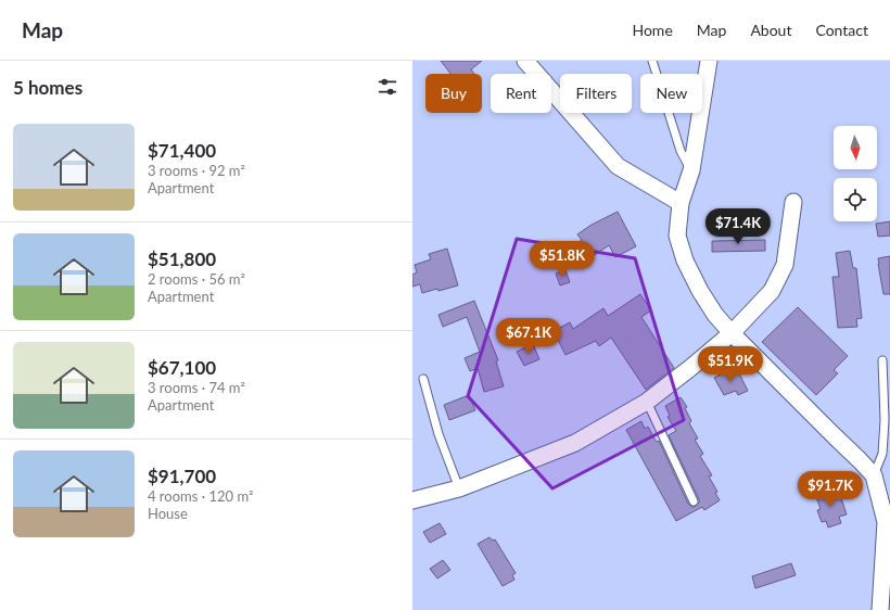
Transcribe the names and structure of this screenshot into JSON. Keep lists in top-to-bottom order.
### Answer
{
  "north": "bottom",
  "page": {
    "header": "Map",
    "nav": [
      "Home",
      "Map",
      "About",
      "Contact"
    ],
    "heading": "5 homes",
    "chip": [
      "Buy",
      "Rent",
      "Filters",
      "New"
    ],
    "list": [
      {
        "name": "$71,400",
        "note": "3 rooms · 92 m² · Apartment"
      },
      {
        "name": "$51,800",
        "note": "2 rooms · 56 m² · Apartment"
      },
      {
        "name": "$67,100",
        "note": "3 rooms · 74 m² · Apartment"
      },
      {
        "name": "$91,700",
        "note": "4 rooms · 120 m² · House"
      }
    ],
    "price": [
      "$71.4K",
      "$51.8K",
      "$67.1K",
      "$51.9K",
      "$91.7K"
    ]
  }
}
